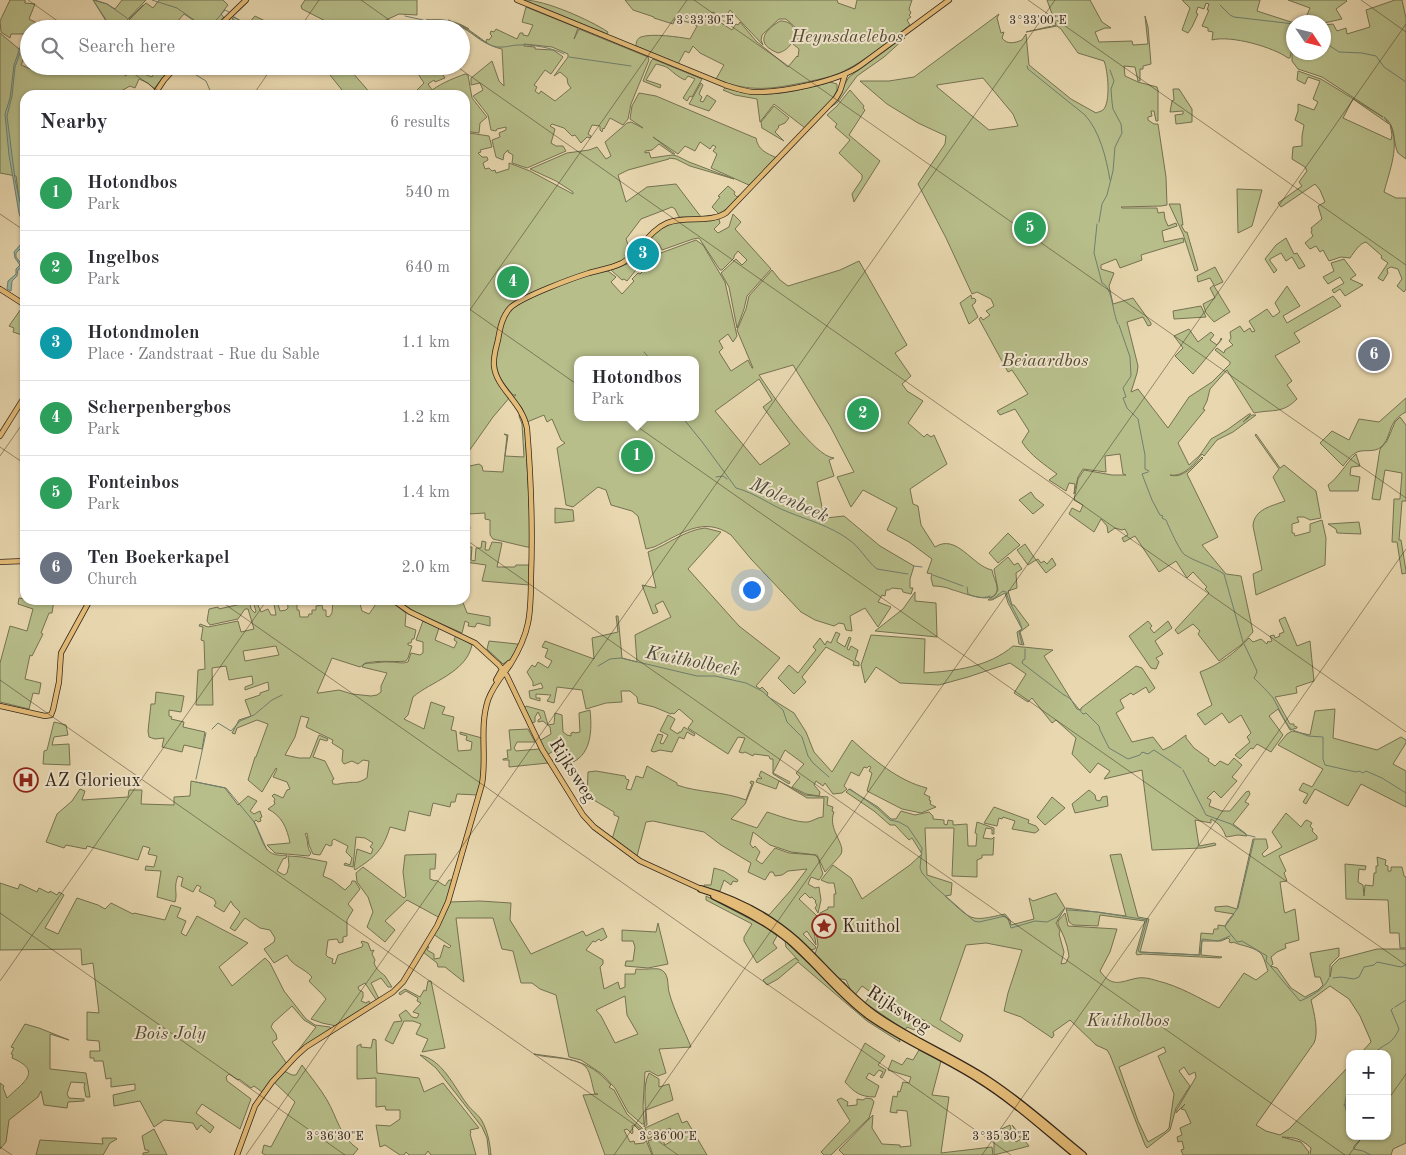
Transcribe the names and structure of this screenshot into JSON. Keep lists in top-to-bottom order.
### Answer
{
  "streets": {
    "highway": ["Rijksweg"]
  },
  "water": ["Molenbeek", "Kuitholbeek"],
  "parks": [
    "Heynsdaelebos",
    "Beiaardbos",
    "Kuitholbos",
    "Bois Joly"
  ],
  "places": {
    "hospital": ["AZ Glorieux"],
    "place": ["Kuithol"]
  },
  "north": "bottom right",
  "page": {
    "search": "Search here",
    "heading": ["Nearby", "6 results"],
    "list": [
      {
        "mark": "1",
        "name": "Hotondbos",
        "note": "Park",
        "value": "540 m"
      },
      {
        "mark": "2",
        "name": "Ingelbos",
        "note": "Park",
        "value": "640 m"
      },
      {
        "mark": "3",
        "name": "Hotondmolen",
        "note": "Place · Zandstraat - Rue du Sable",
        "value": "1.1 km"
      },
      {
        "mark": "4",
        "name": "Scherpenbergbos",
        "note": "Park",
        "value": "1.2 km"
      },
      {
        "mark": "5",
        "name": "Fonteinbos",
        "note": "Park",
        "value": "1.4 km"
      },
      {
        "mark": "6",
        "name": "Ten Boekerkapel",
        "note": "Church",
        "value": "2.0 km"
      }
    ],
    "pins": [
      "5",
      "3",
      "4",
      "6",
      "2",
      "1"
    ],
    "popup": ["Hotondbos", "Park"],
    "map_buttons": ["+", "−"]
  },
  "coordinates": [
    "3°33'00\"E",
    "3°33'30\"E",
    "3°36'30\"E",
    "3°36'00\"E",
    "3°35'30\"E"
  ]
}
